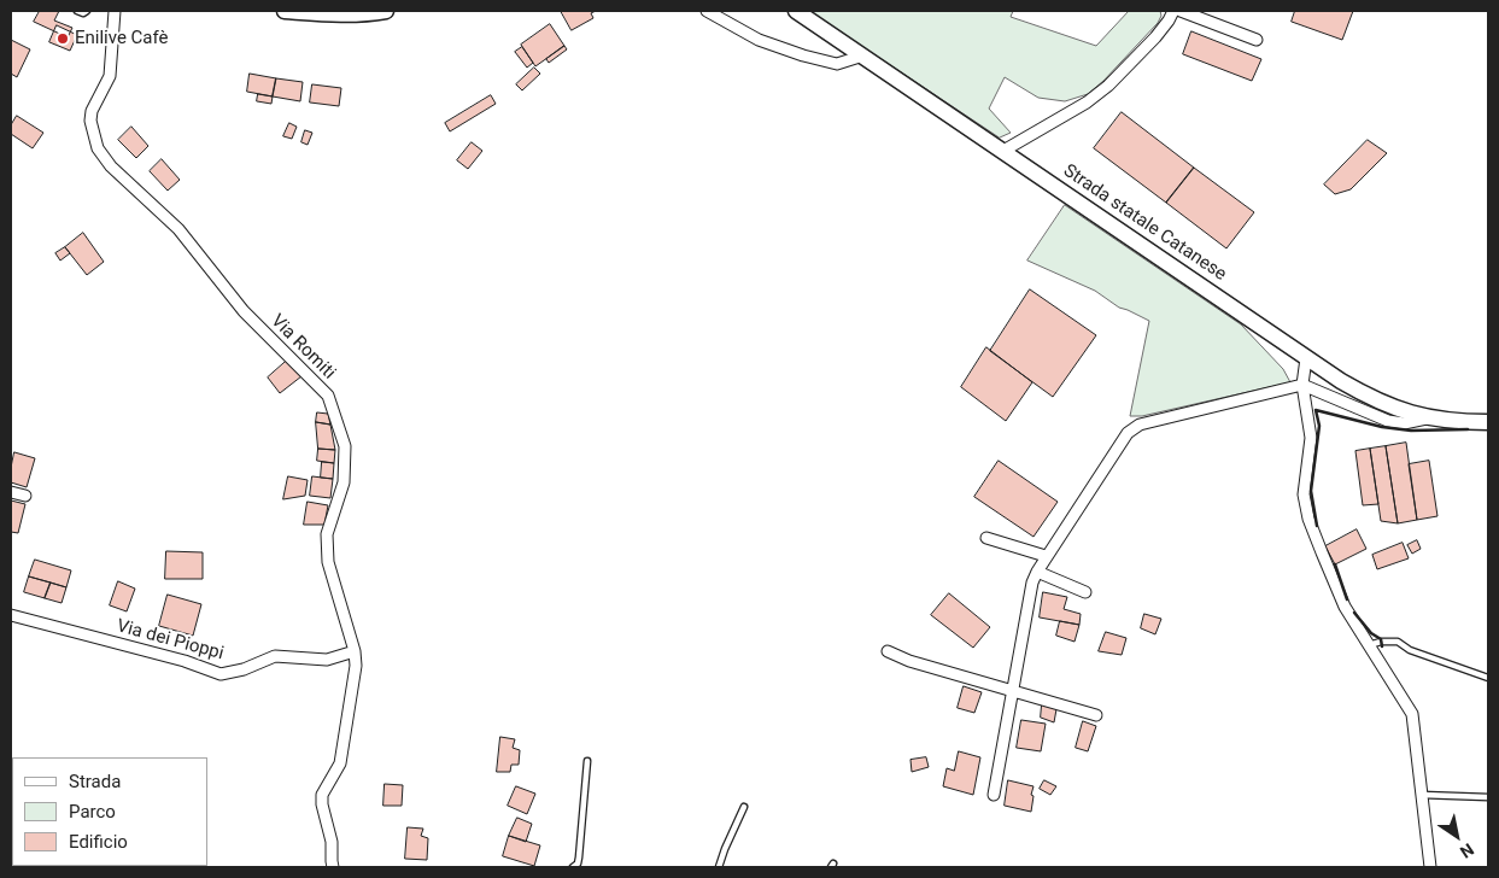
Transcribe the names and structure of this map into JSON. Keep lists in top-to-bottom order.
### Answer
{
  "streets": {
    "main road": ["Strada statale Catanese"],
    "street": ["Via Romiti", "Via dei Pioppi"]
  },
  "crossings": [
    ["Via Romiti", "Via dei Pioppi"]
  ],
  "places": ["Enilive Cafè"],
  "legend": ["Strada", "Parco", "Edificio"],
  "north": "bottom right"
}
